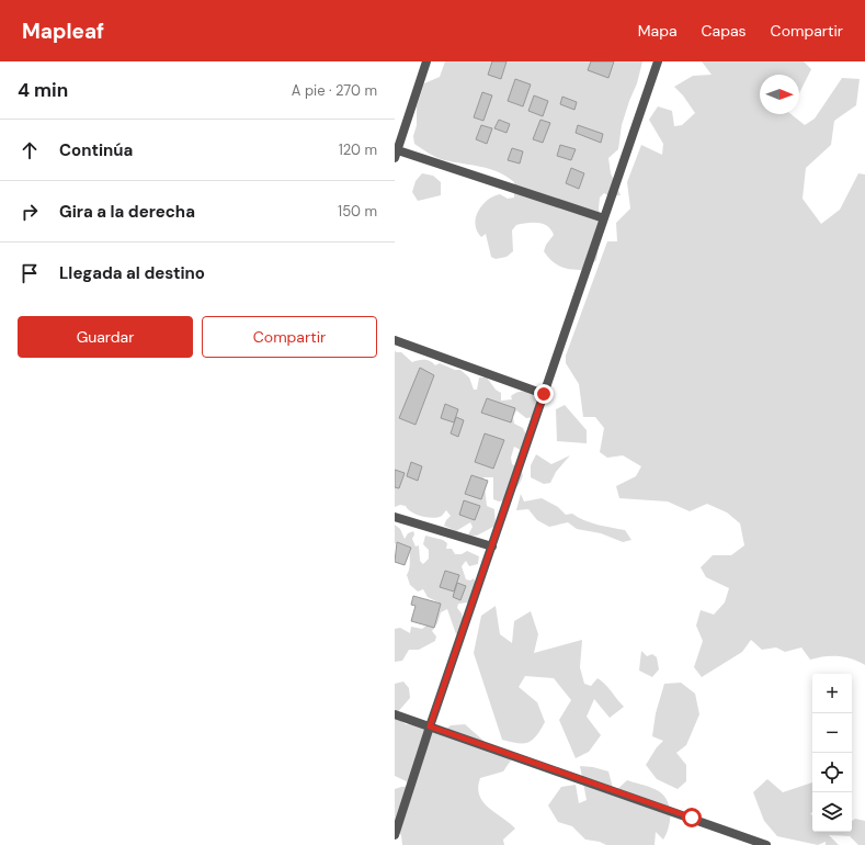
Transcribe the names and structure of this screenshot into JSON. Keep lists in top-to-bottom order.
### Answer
{
  "north": "right",
  "page": {
    "header": "Mapleaf",
    "nav": ["Mapa", "Capas", "Compartir"],
    "heading": ["4 min", "A pie · 270 m"],
    "list": [
      ["Continúa", "120 m"],
      ["Gira a la derecha", "150 m"],
      "Llegada al destino"
    ],
    "buttons": ["Guardar", "Compartir"],
    "map_buttons": ["+", "−"]
  }
}
